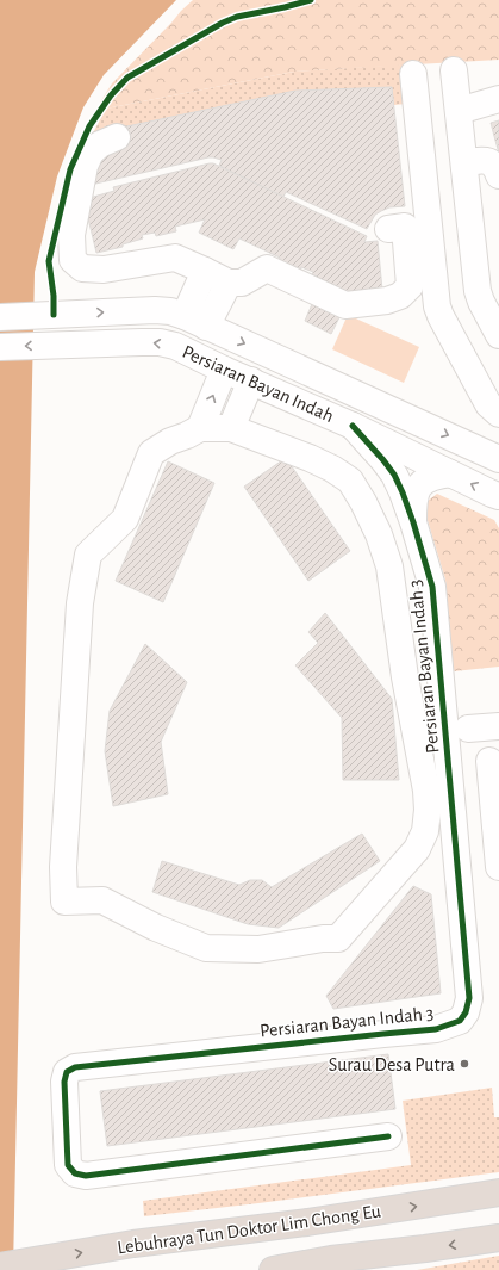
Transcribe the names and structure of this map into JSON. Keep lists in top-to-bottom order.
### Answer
{
  "streets": {
    "highway": ["Lebuhraya Tun Doktor Lim Chong Eu"],
    "street": ["Persiaran Bayan Indah", "Persiaran Bayan Indah 3"]
  },
  "crossings": [
    ["Persiaran Bayan Indah", "Persiaran Bayan Indah 3"]
  ],
  "places": ["Surau Desa Putra"]
}
